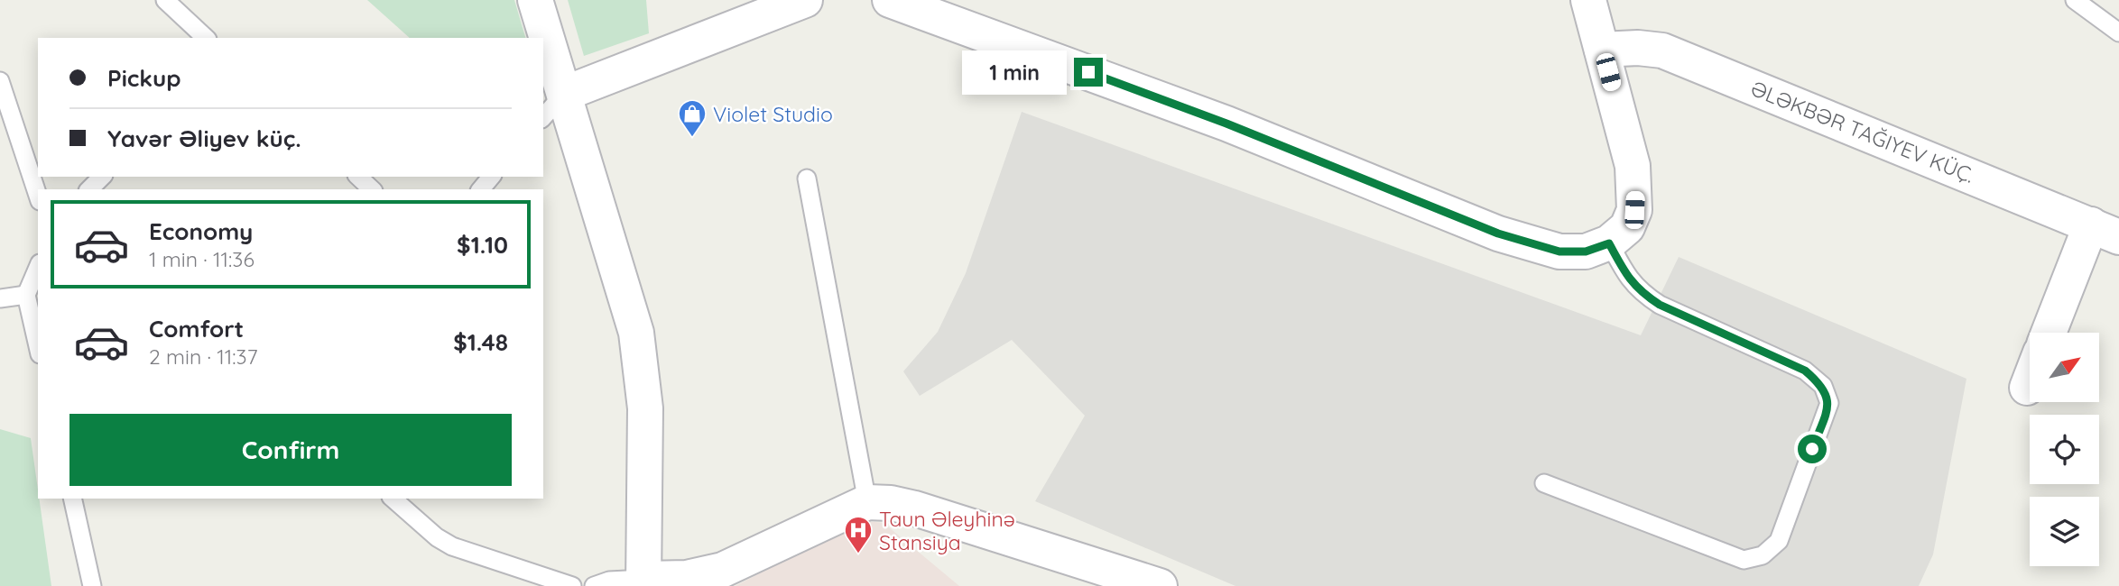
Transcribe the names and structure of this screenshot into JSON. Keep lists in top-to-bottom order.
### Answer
{
  "places": {
    "shop": ["Violet Studio"],
    "hospital": ["Taun Əleyhinə Stansiya"]
  },
  "north": "top right",
  "page": {
    "banner": ["Pickup", "Yavər Əliyev küç."],
    "bubble": "1 min",
    "list": [
      {
        "name": "Economy",
        "note": "1 min · 11:36",
        "value": "$1.10"
      },
      {
        "name": "Comfort",
        "note": "2 min · 11:37",
        "value": "$1.48"
      }
    ],
    "buttons": "Confirm"
  }
}
